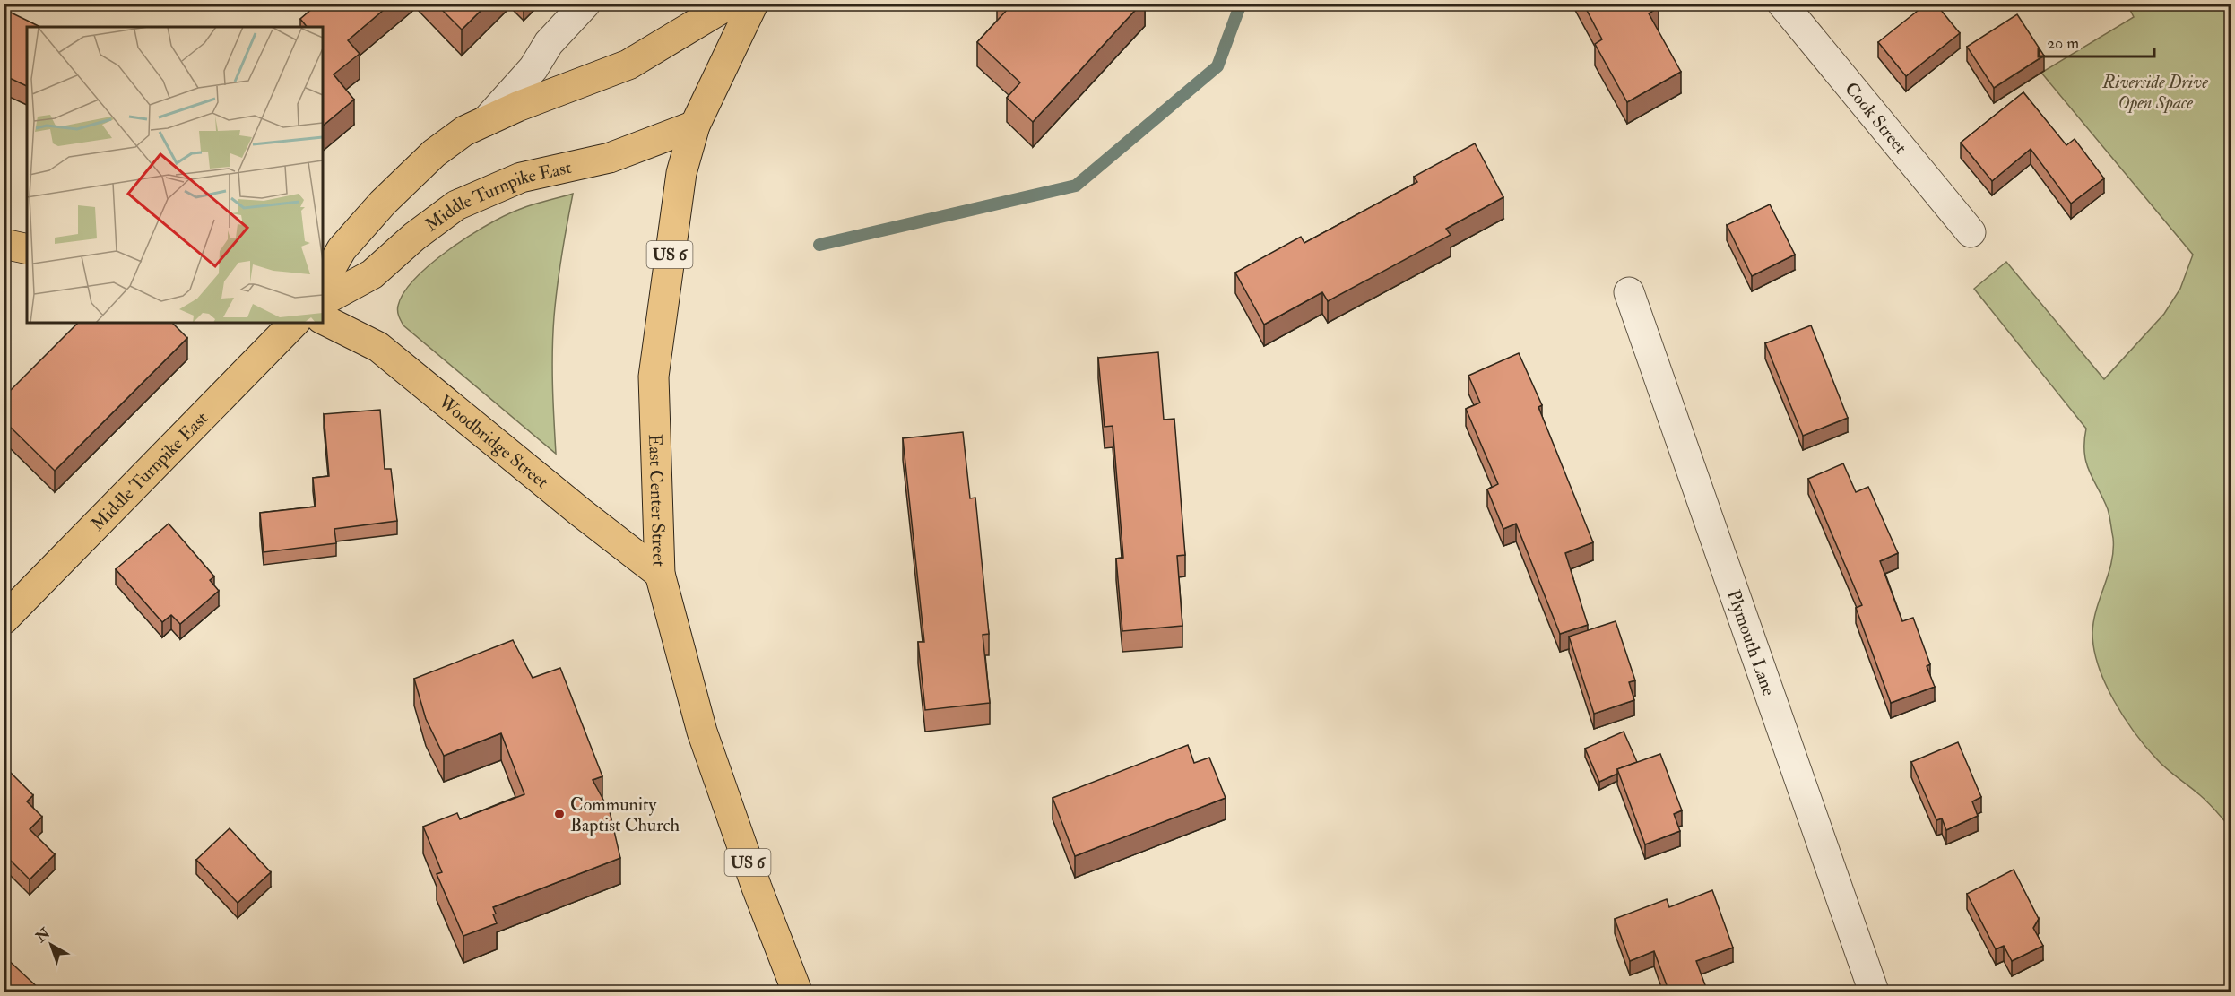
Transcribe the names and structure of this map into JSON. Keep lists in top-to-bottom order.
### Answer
{
  "streets": {
    "main road": [
      "Middle Turnpike East",
      "US 6",
      "Woodbridge Street",
      "East Center Street"
    ],
    "street": ["Cook Street", "Plymouth Lane"]
  },
  "crossings": [
    ["Middle Turnpike East", "East Center Street"],
    ["Woodbridge Street", "East Center Street"]
  ],
  "parks": ["Riverside Drive Open Space"],
  "places": ["Community Baptist Church"],
  "scale_bar": "20 m",
  "north": "top left"
}
